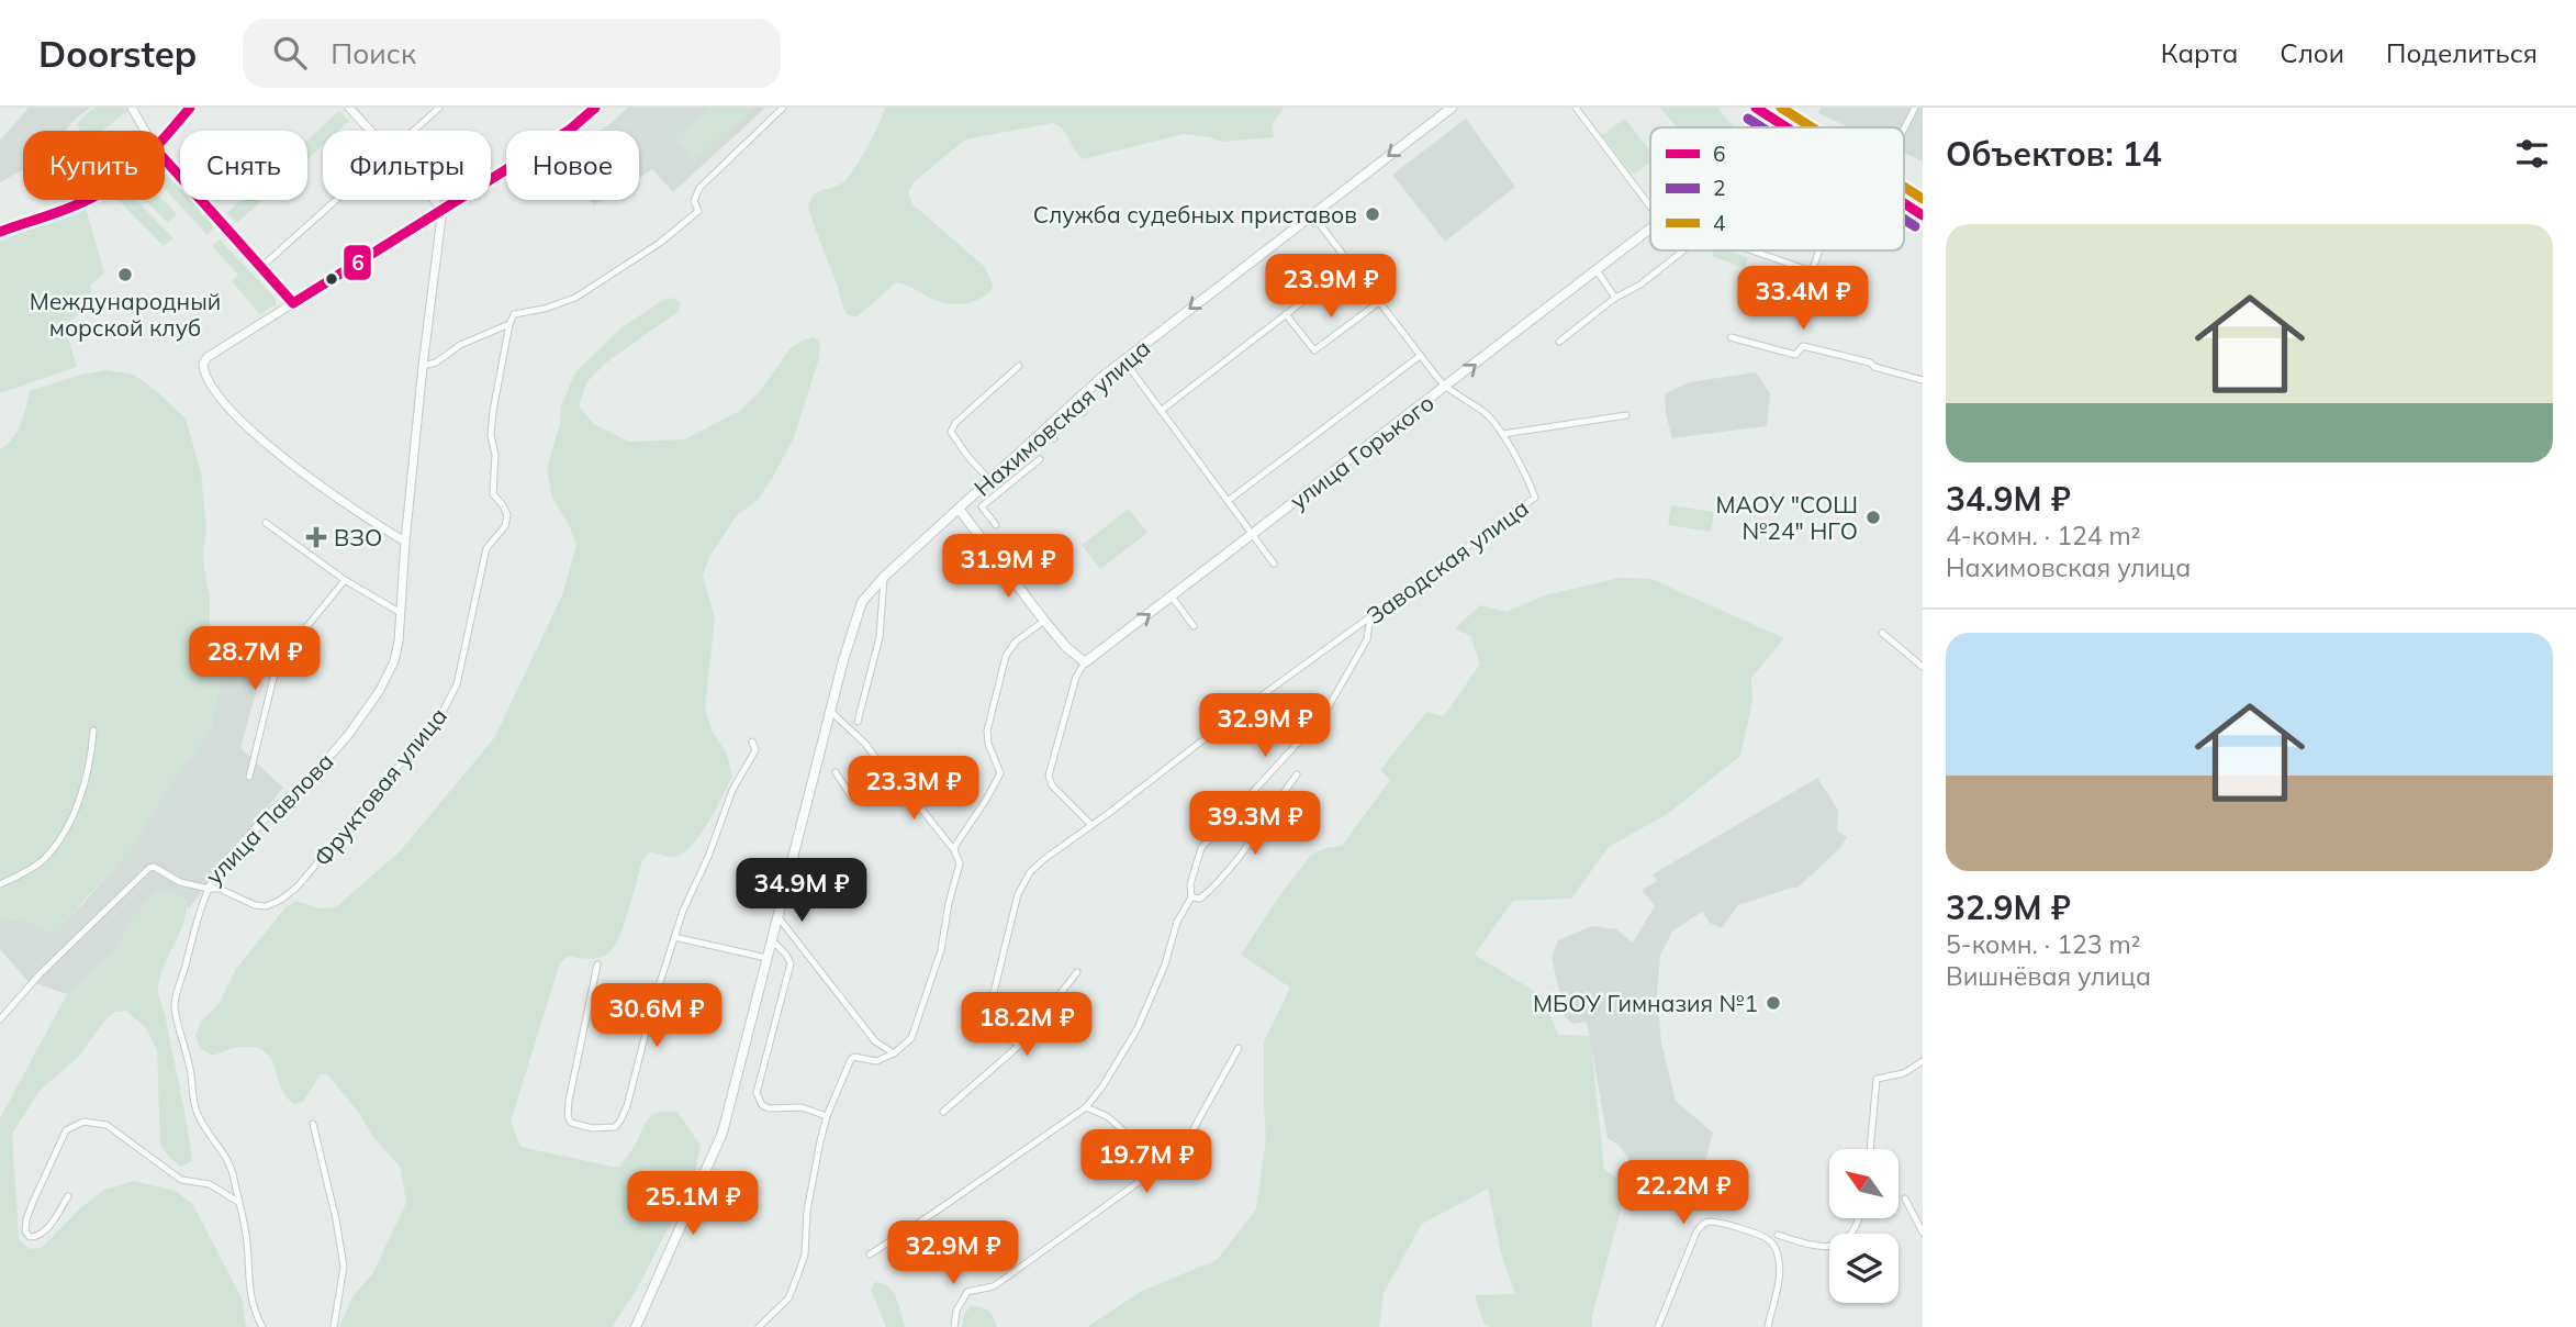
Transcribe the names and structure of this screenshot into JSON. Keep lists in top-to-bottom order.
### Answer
{
  "streets": {
    "main road": ["Нахимовская улица", "улица Горького"],
    "street": ["Заводская улица", "Фруктовая улица", "улица Павлова"]
  },
  "crossings": [
    ["Нахимовская улица", "Заводская улица"],
    ["улица Горького", "Заводская улица"],
    ["Фруктовая улица", "улица Павлова"]
  ],
  "places": {
    "other": [
      "Служба судебных приставов",
      "Международный морской клуб",
      "МАОУ \"СОШ №24\" НГО",
      "МБОУ Гимназия №1"
    ],
    "health": ["ВЗО"]
  },
  "lines": ["transit line 6", "transit line 4", "transit line 2"],
  "legend": ["6", "2", "4"],
  "north": "top left",
  "page": {
    "header": "Doorstep",
    "search": "Поиск",
    "nav": ["Карта", "Слои", "Поделиться"],
    "heading": "Объектов: 14",
    "chip": [
      "Купить",
      "Снять",
      "Фильтры",
      "Новое"
    ],
    "list": [
      {
        "name": "34.9M ₽",
        "note": "4-комн. · 124 m² · Нахимовская улица"
      },
      {
        "name": "32.9M ₽",
        "note": "5-комн. · 123 m² · Вишнёвая улица"
      }
    ],
    "price": [
      "23.9M ₽",
      "33.4M ₽",
      "31.9M ₽",
      "28.7M ₽",
      "32.9M ₽",
      "23.3M ₽",
      "39.3M ₽",
      "34.9M ₽",
      "30.6M ₽",
      "18.2M ₽",
      "19.7M ₽",
      "22.2M ₽",
      "25.1M ₽",
      "32.9M ₽"
    ]
  }
}
